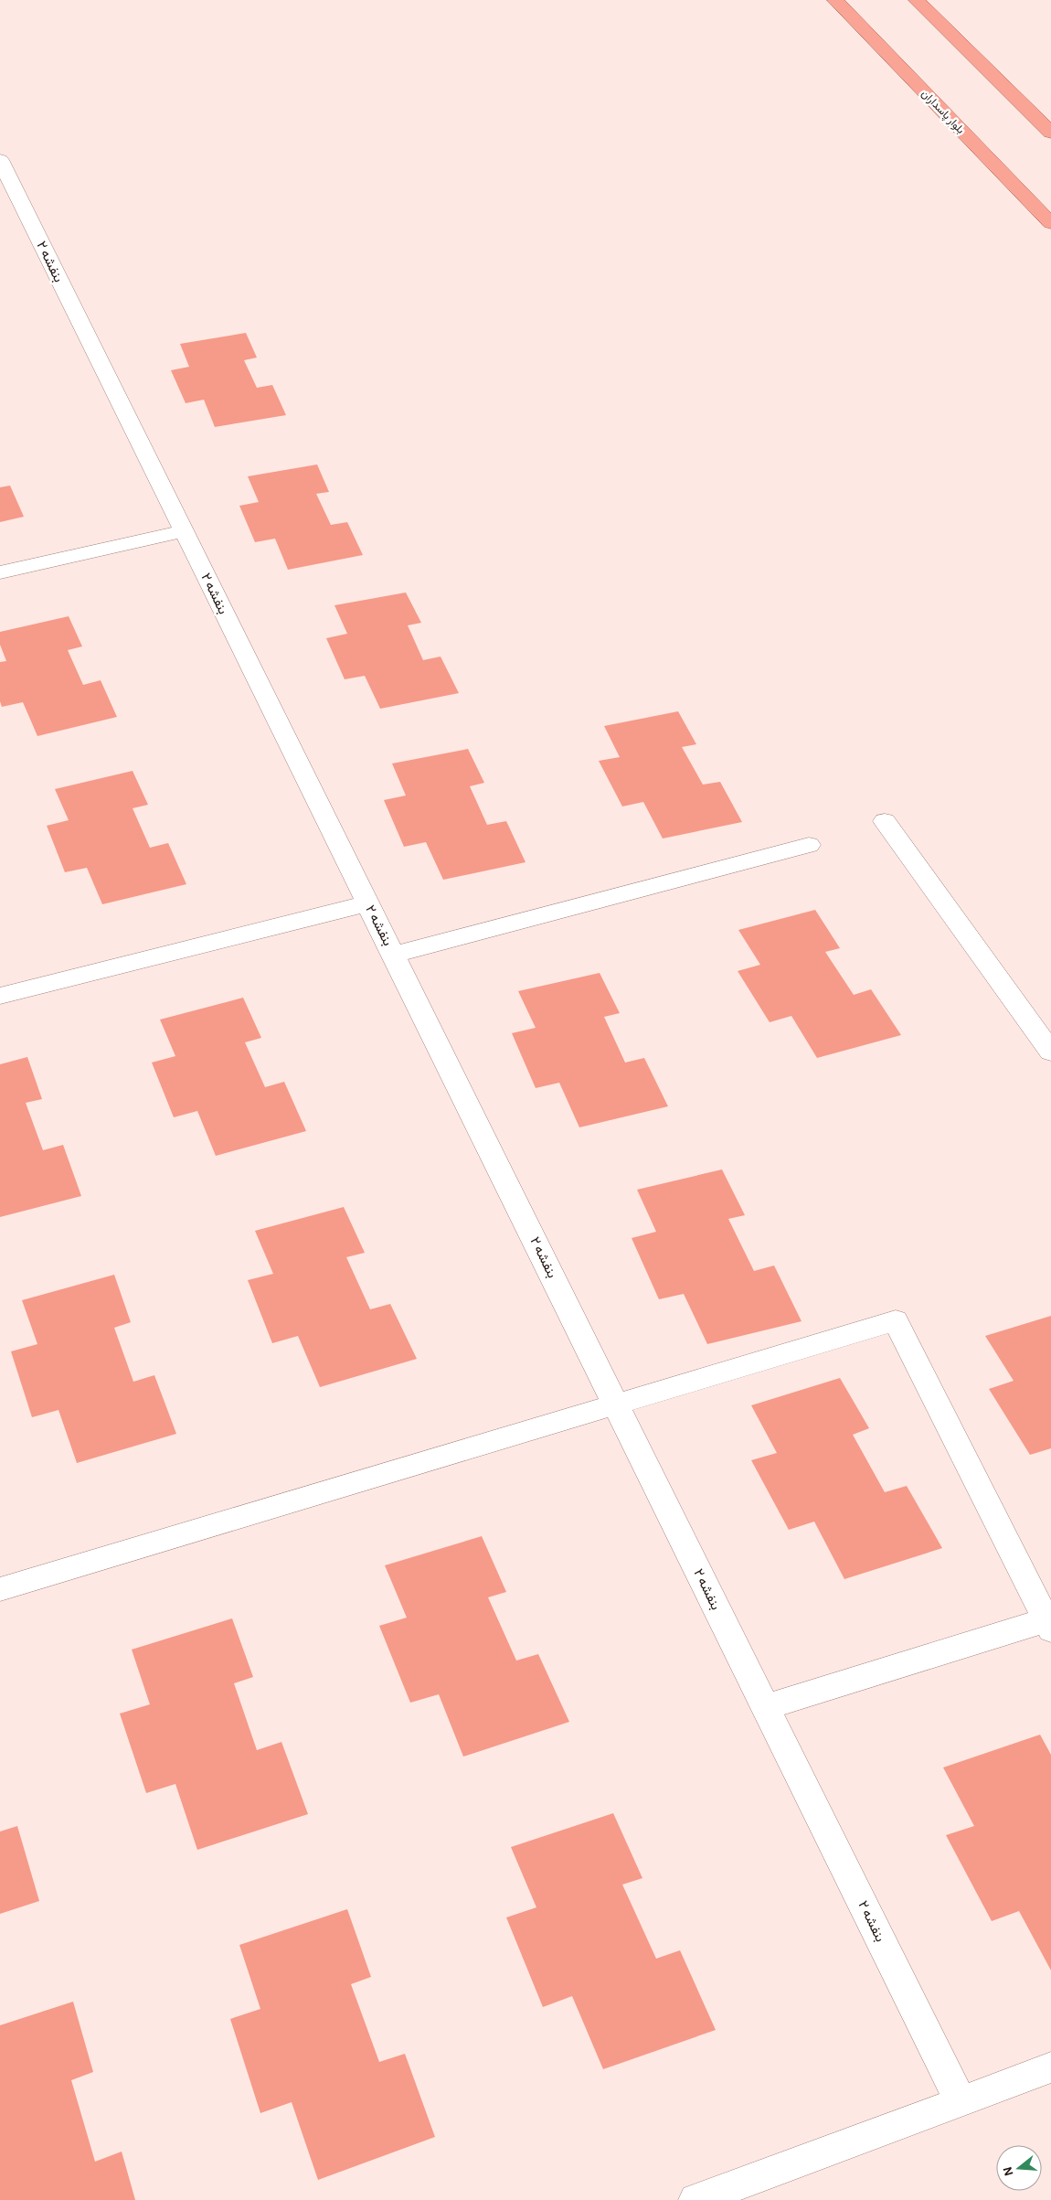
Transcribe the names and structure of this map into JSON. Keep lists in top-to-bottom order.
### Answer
{
  "streets": {
    "highway": ["بلوار پاسداران"],
    "street": ["بنفشه ۲"]
  },
  "north": "left"
}
